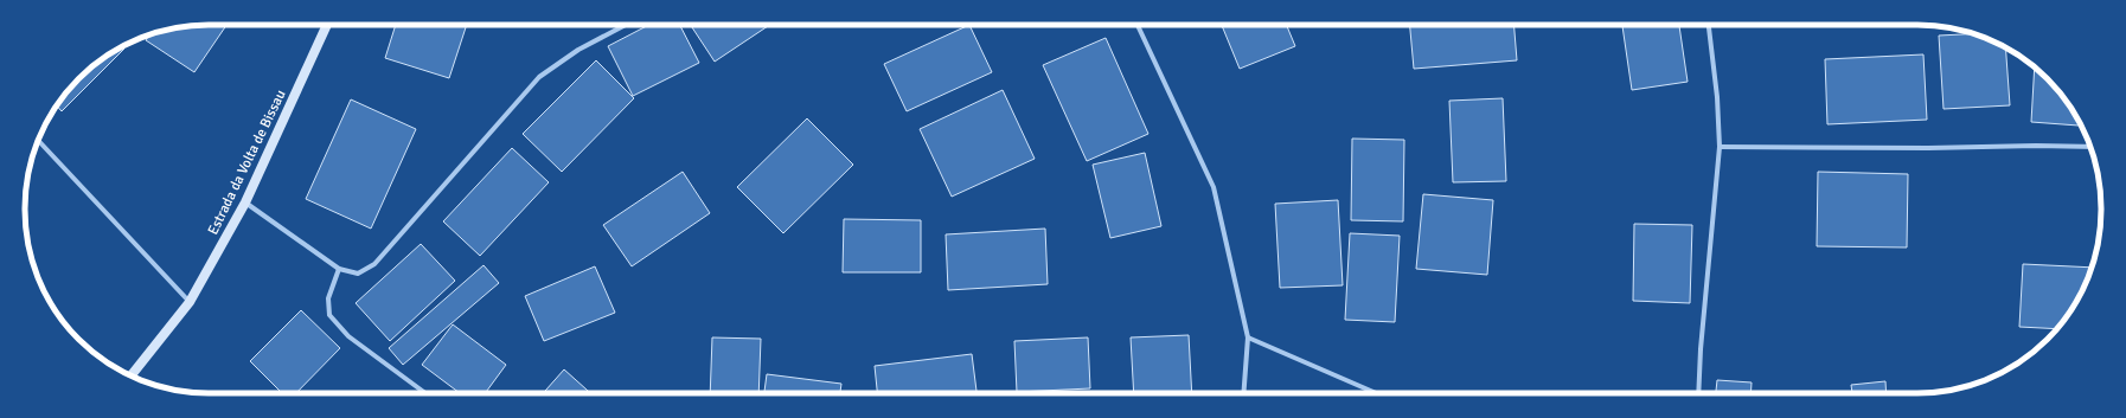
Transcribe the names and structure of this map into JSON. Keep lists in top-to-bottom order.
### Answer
{
  "streets": {
    "main road": ["Estrada da Volta de Bissau"]
  }
}
